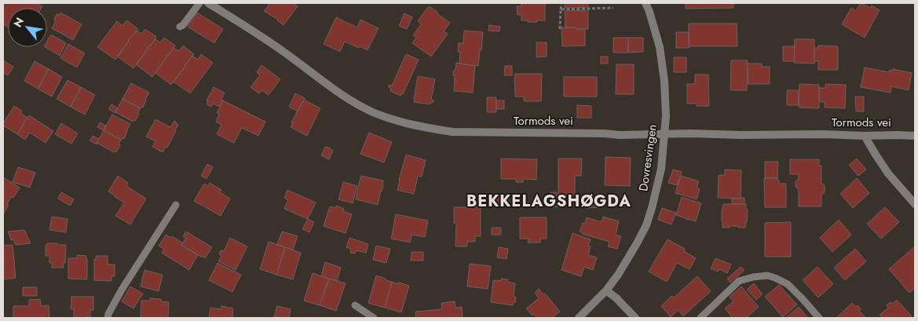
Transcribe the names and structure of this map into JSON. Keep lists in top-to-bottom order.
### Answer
{
  "streets": {
    "street": ["Tormods vei", "Dovresvingen"]
  },
  "crossings": [
    ["Tormods vei", "Dovresvingen"]
  ],
  "districts": ["BEKKELAGSHØGDA"],
  "north": "top left"
}
